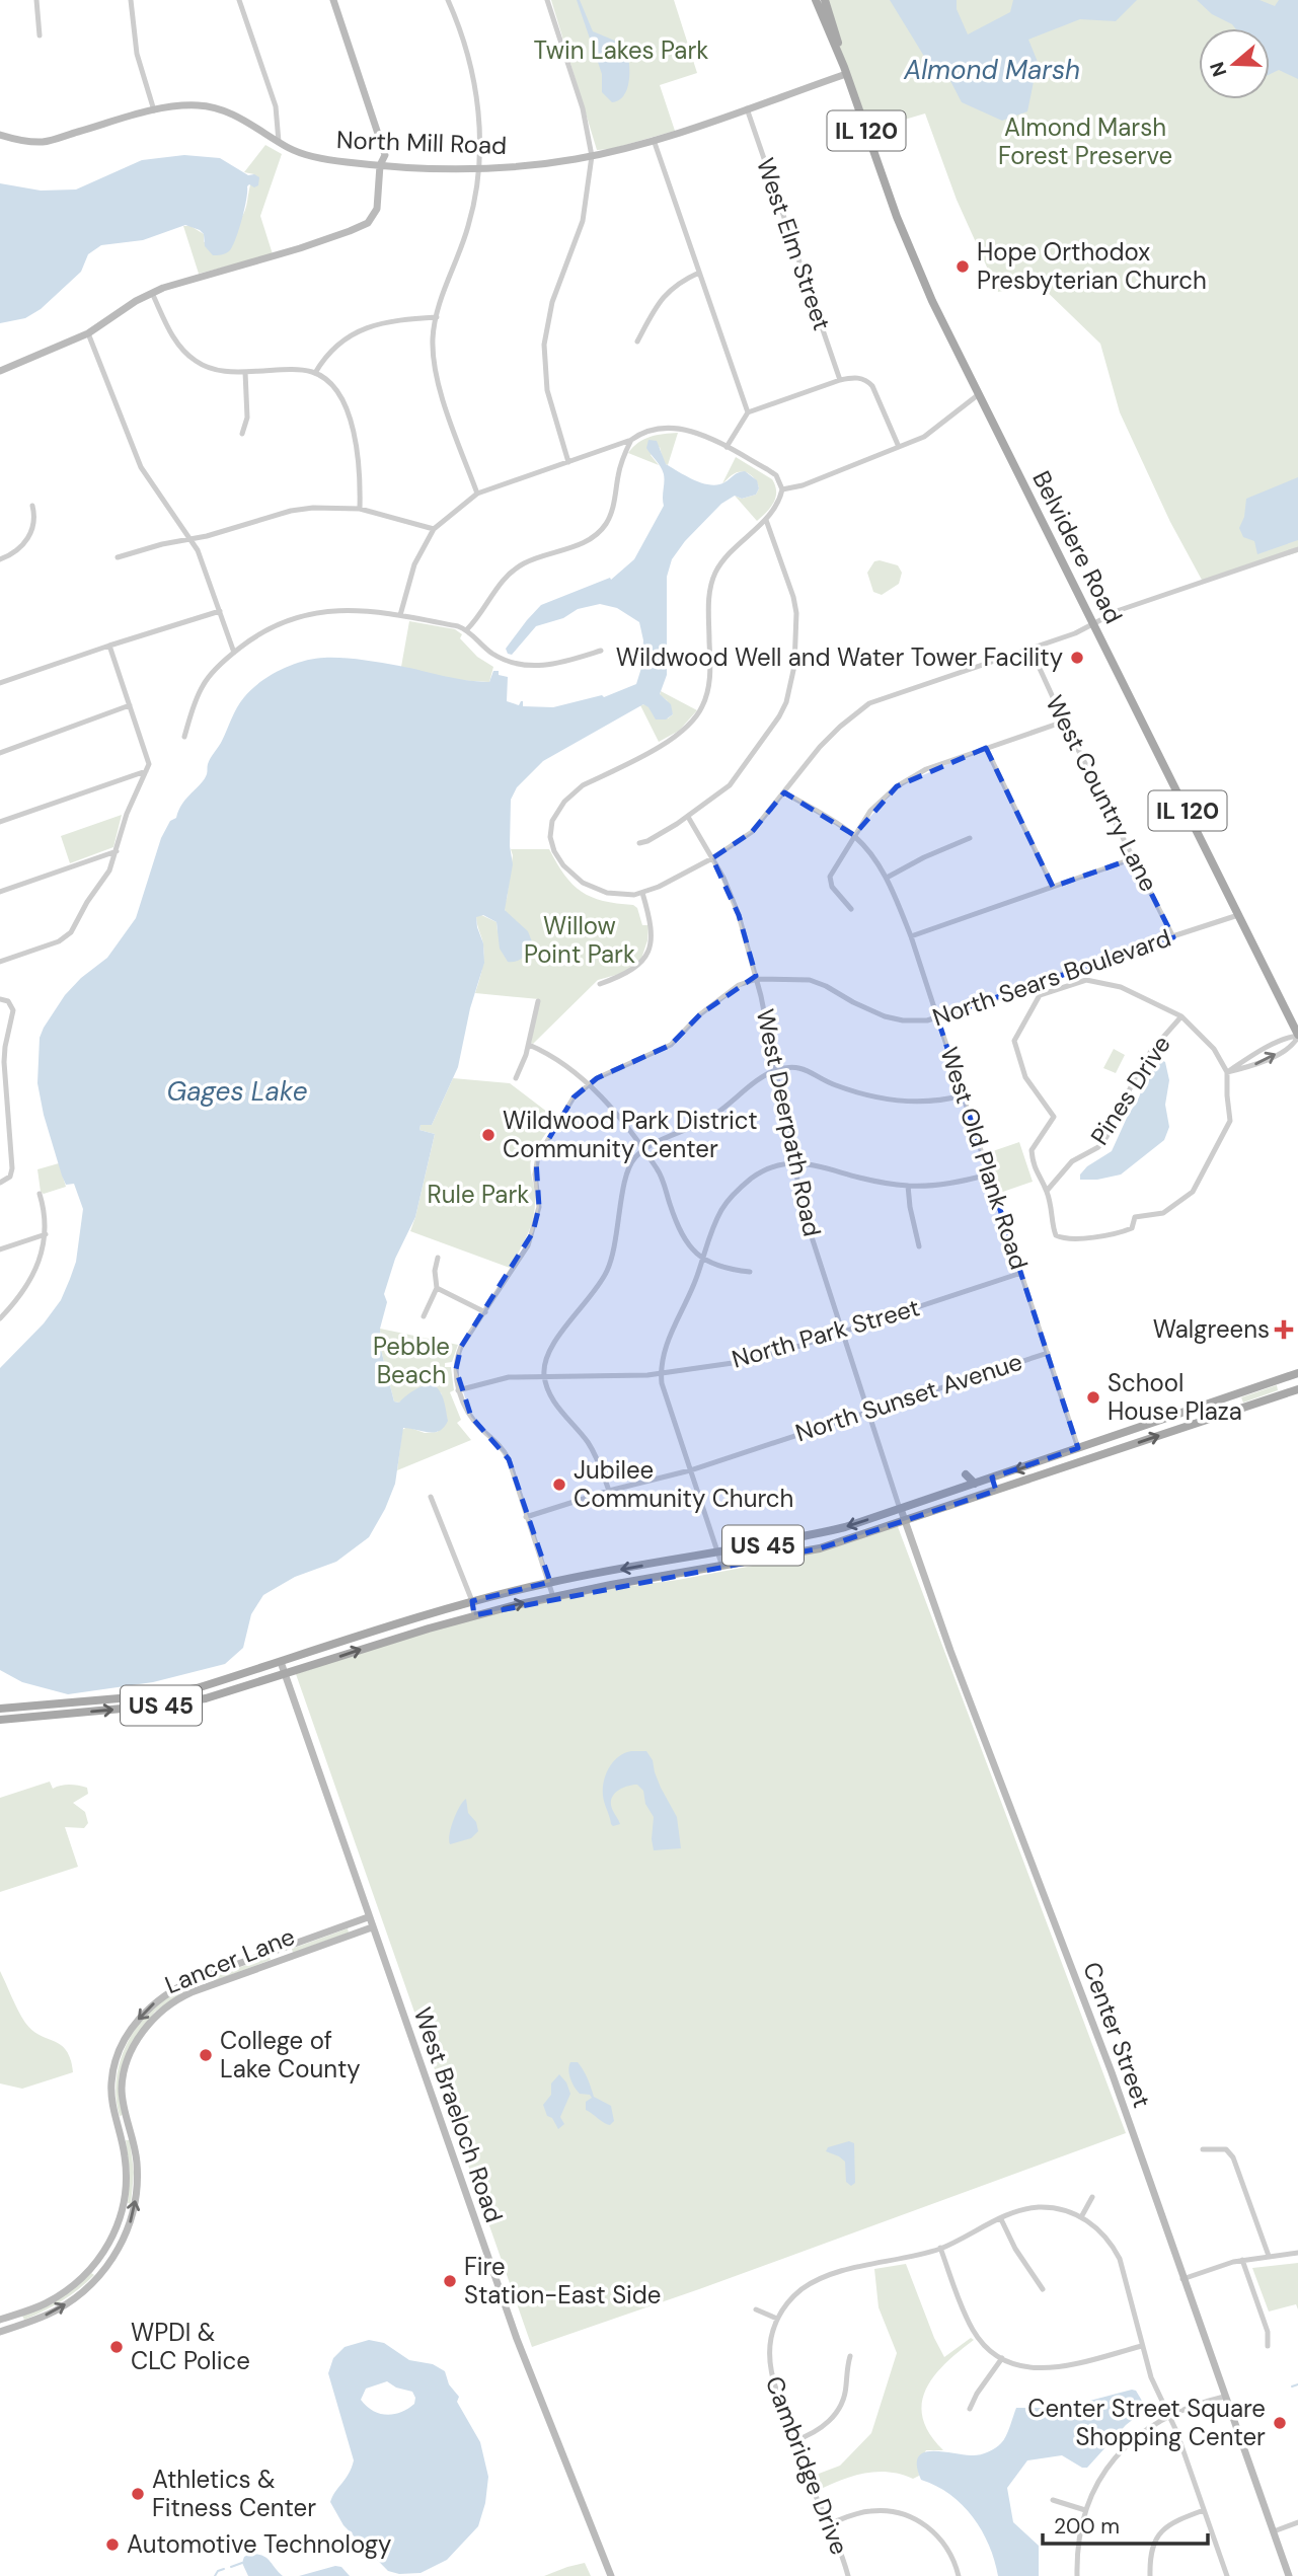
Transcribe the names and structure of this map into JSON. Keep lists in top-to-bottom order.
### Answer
{
  "streets": {
    "main road": ["IL 120", "Belvidere Road", "US 45"],
    "street": [
      "North Mill Road",
      "West Elm Street",
      "West Country Lane",
      "North Sears Boulevard",
      "Pines Drive",
      "West Deerpath Road",
      "West Old Plank Road",
      "North Park Street",
      "North Sunset Avenue",
      "Lancer Lane",
      "Center Street",
      "West Braeloch Road",
      "Cambridge Drive"
    ]
  },
  "crossings": [
    ["North Mill Road", "West Elm Street"],
    ["North Mill Road", "Belvidere Road"],
    ["Belvidere Road", "North Sears Boulevard"],
    ["West Country Lane", "North Sears Boulevard"],
    ["North Sears Boulevard", "West Deerpath Road"],
    ["North Sears Boulevard", "West Old Plank Road"],
    ["North Sears Boulevard", "North Park Street"],
    ["North Sears Boulevard", "North Sunset Avenue"],
    ["North Sears Boulevard", "US 45"],
    ["West Deerpath Road", "North Park Street"],
    ["West Deerpath Road", "North Sunset Avenue"],
    ["West Deerpath Road", "US 45"],
    ["West Deerpath Road", "Center Street"],
    ["West Old Plank Road", "North Park Street"],
    ["West Old Plank Road", "North Sunset Avenue"],
    ["West Old Plank Road", "US 45"],
    ["US 45", "Center Street"],
    ["US 45", "West Braeloch Road"],
    ["Lancer Lane", "West Braeloch Road"]
  ],
  "water": ["Almond Marsh", "Gages Lake"],
  "parks": [
    "Twin Lakes Park",
    "Almond Marsh Forest Preserve",
    "Willow Point Park",
    "Rule Park",
    "Pebble Beach"
  ],
  "places": {
    "other": [
      "Hope Orthodox Presbyterian Church",
      "Wildwood Well and Water Tower Facility",
      "Wildwood Park District Community Center",
      "School House Plaza",
      "Jubilee Community Church",
      "College of Lake County",
      "Fire Station-East Side",
      "WPDI & CLC Police",
      "Center Street Square Shopping Center",
      "Athletics & Fitness Center",
      "Automotive Technology"
    ],
    "health": ["Walgreens"]
  },
  "scale_bar": "200 m",
  "north": "left"
}
